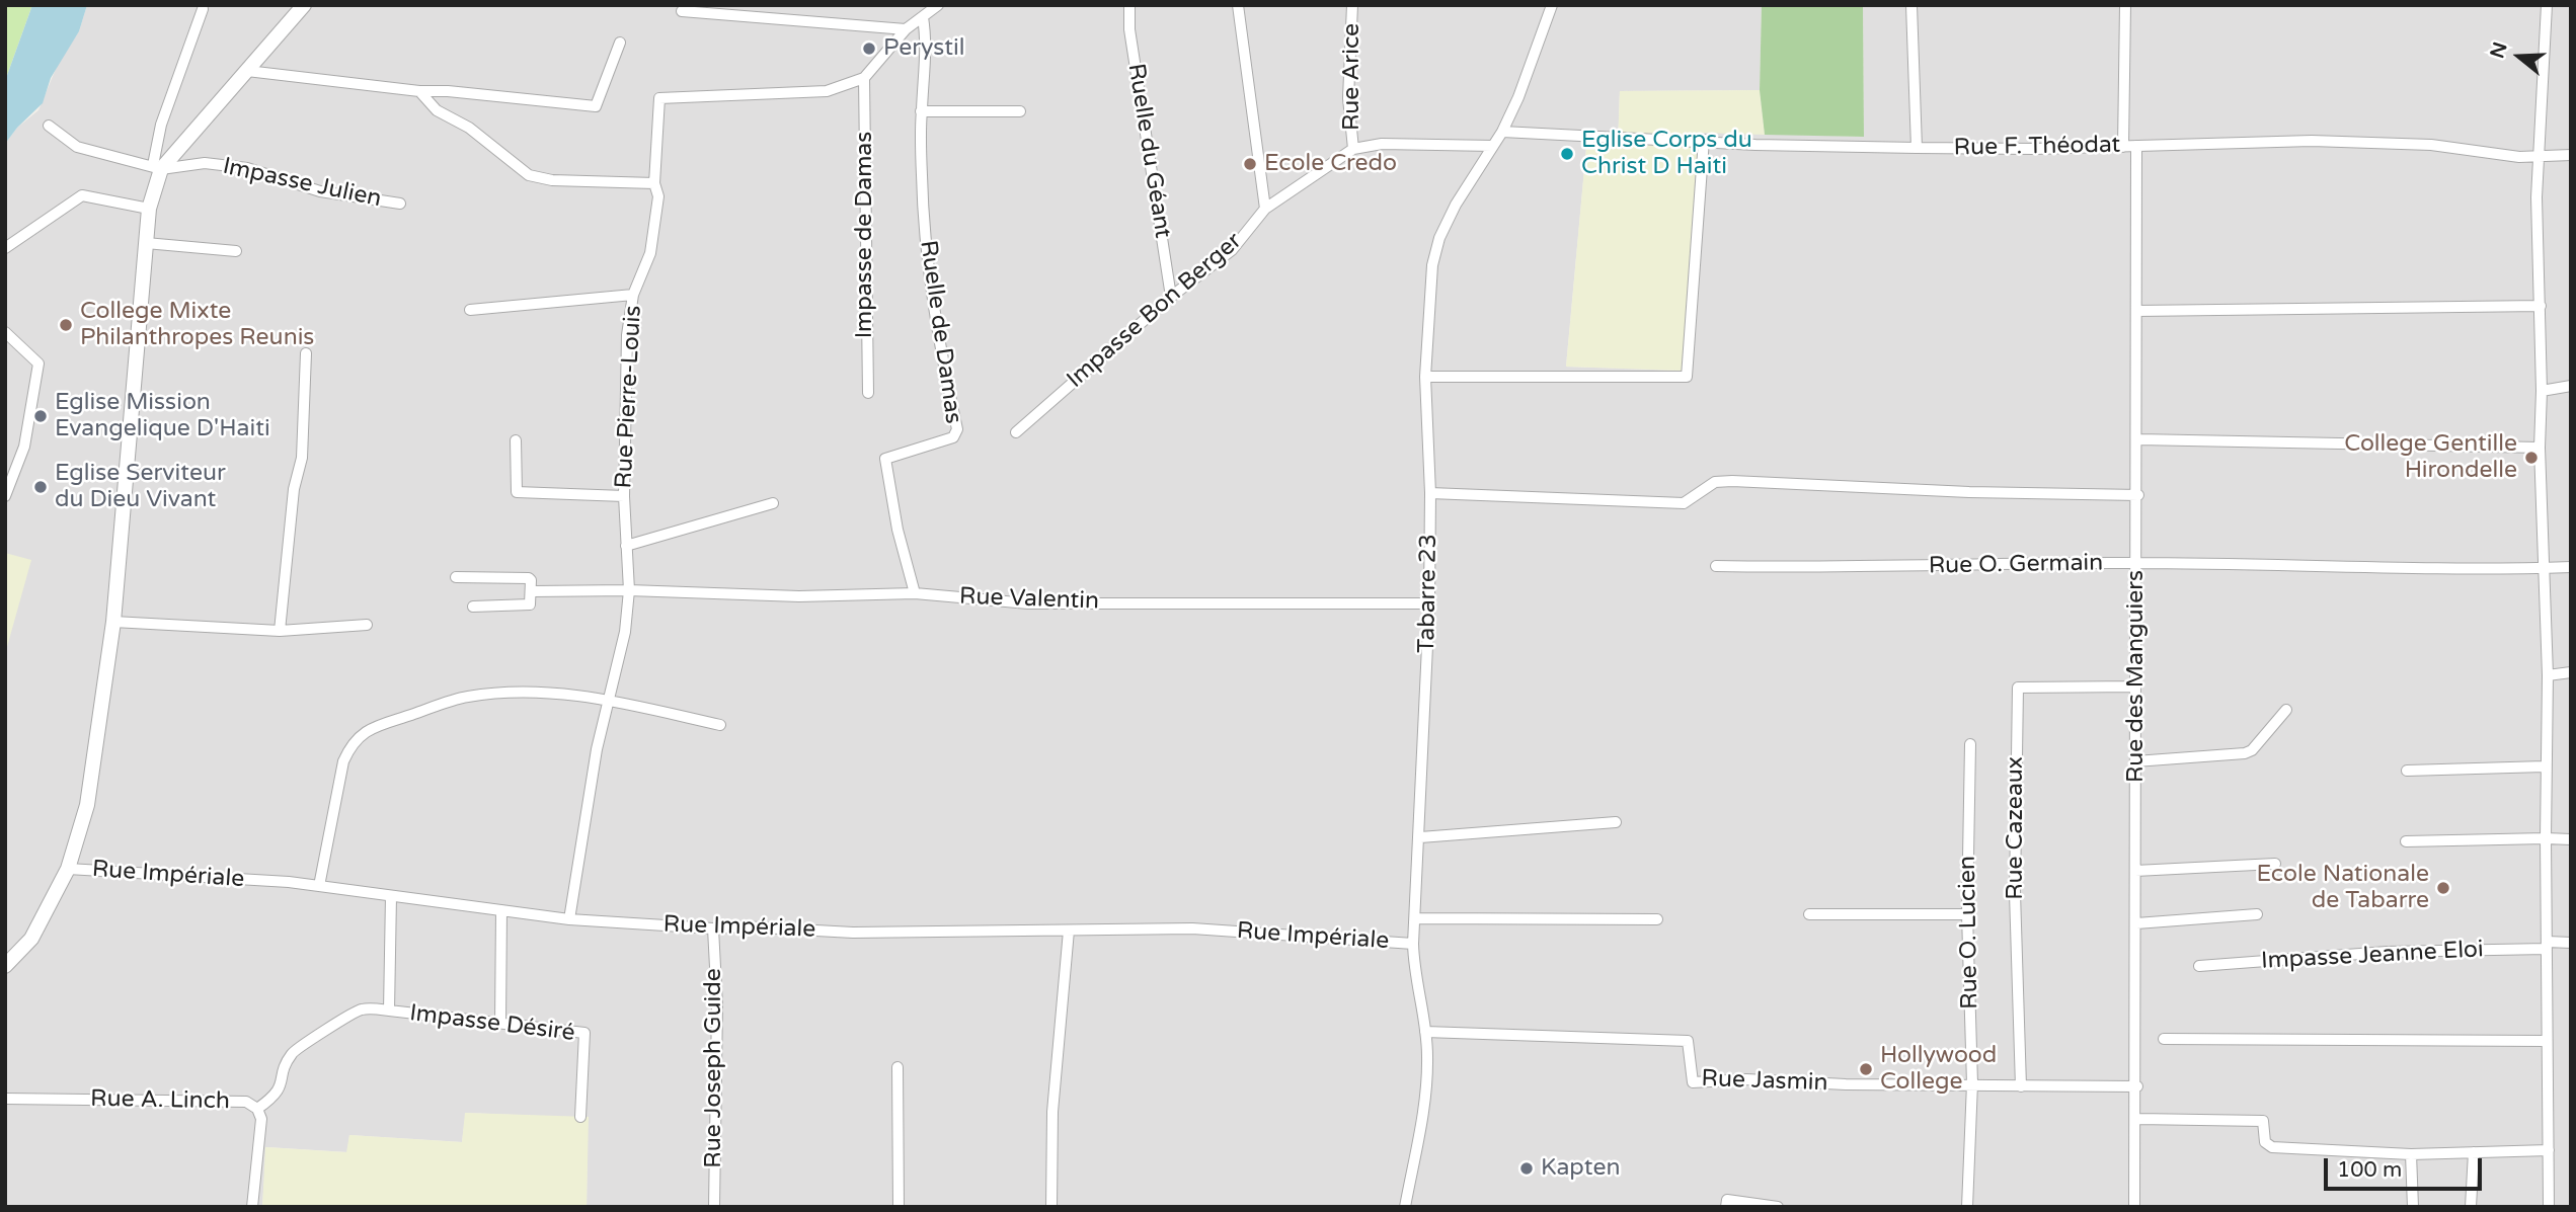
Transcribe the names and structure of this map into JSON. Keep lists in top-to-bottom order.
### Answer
{
  "streets": {
    "street": [
      "Rue Arice",
      "Rue F. Théodat",
      "Ruelle du Géant",
      "Impasse Julien",
      "Impasse de Damas",
      "Impasse Bon Berger",
      "Ruelle de Damas",
      "Rue Pierre-Louis",
      "Rue O. Germain",
      "Tabarre 23",
      "Rue Valentin",
      "Rue des Manguiers",
      "Rue Cazeaux",
      "Rue Impériale",
      "Rue O. Lucien",
      "Impasse Jeanne Eloi",
      "Impasse Désiré",
      "Rue Joseph Guide",
      "Rue Jasmin",
      "Rue A. Linch"
    ]
  },
  "crossings": [
    ["Rue Arice", "Impasse Bon Berger"],
    ["Rue F. Théodat", "Tabarre 23"],
    ["Rue F. Théodat", "Rue des Manguiers"],
    ["Ruelle du Géant", "Impasse Bon Berger"],
    ["Impasse de Damas", "Rue Pierre-Louis"],
    ["Impasse Bon Berger", "Tabarre 23"],
    ["Ruelle de Damas", "Rue Valentin"],
    ["Rue Pierre-Louis", "Rue Valentin"],
    ["Rue Pierre-Louis", "Rue Impériale"],
    ["Rue O. Germain", "Rue des Manguiers"],
    ["Tabarre 23", "Rue Valentin"],
    ["Tabarre 23", "Rue Impériale"],
    ["Tabarre 23", "Rue Jasmin"],
    ["Rue des Manguiers", "Rue Cazeaux"],
    ["Rue des Manguiers", "Rue Jasmin"],
    ["Rue Cazeaux", "Rue Jasmin"],
    ["Rue Impériale", "Impasse Désiré"],
    ["Rue Impériale", "Rue Joseph Guide"],
    ["Rue O. Lucien", "Rue Jasmin"]
  ],
  "places": [
    "Perystil",
    "Eglise Corps du Christ D Haiti",
    "Ecole Credo",
    "College Mixte Philanthropes Reunis",
    "Eglise Mission Evangelique D'Haiti",
    "College Gentille Hirondelle",
    "Eglise Serviteur du Dieu Vivant",
    "Ecole Nationale de Tabarre",
    "Hollywood College",
    "Kapten"
  ],
  "scale_bar": "100 m",
  "north": "left"
}
